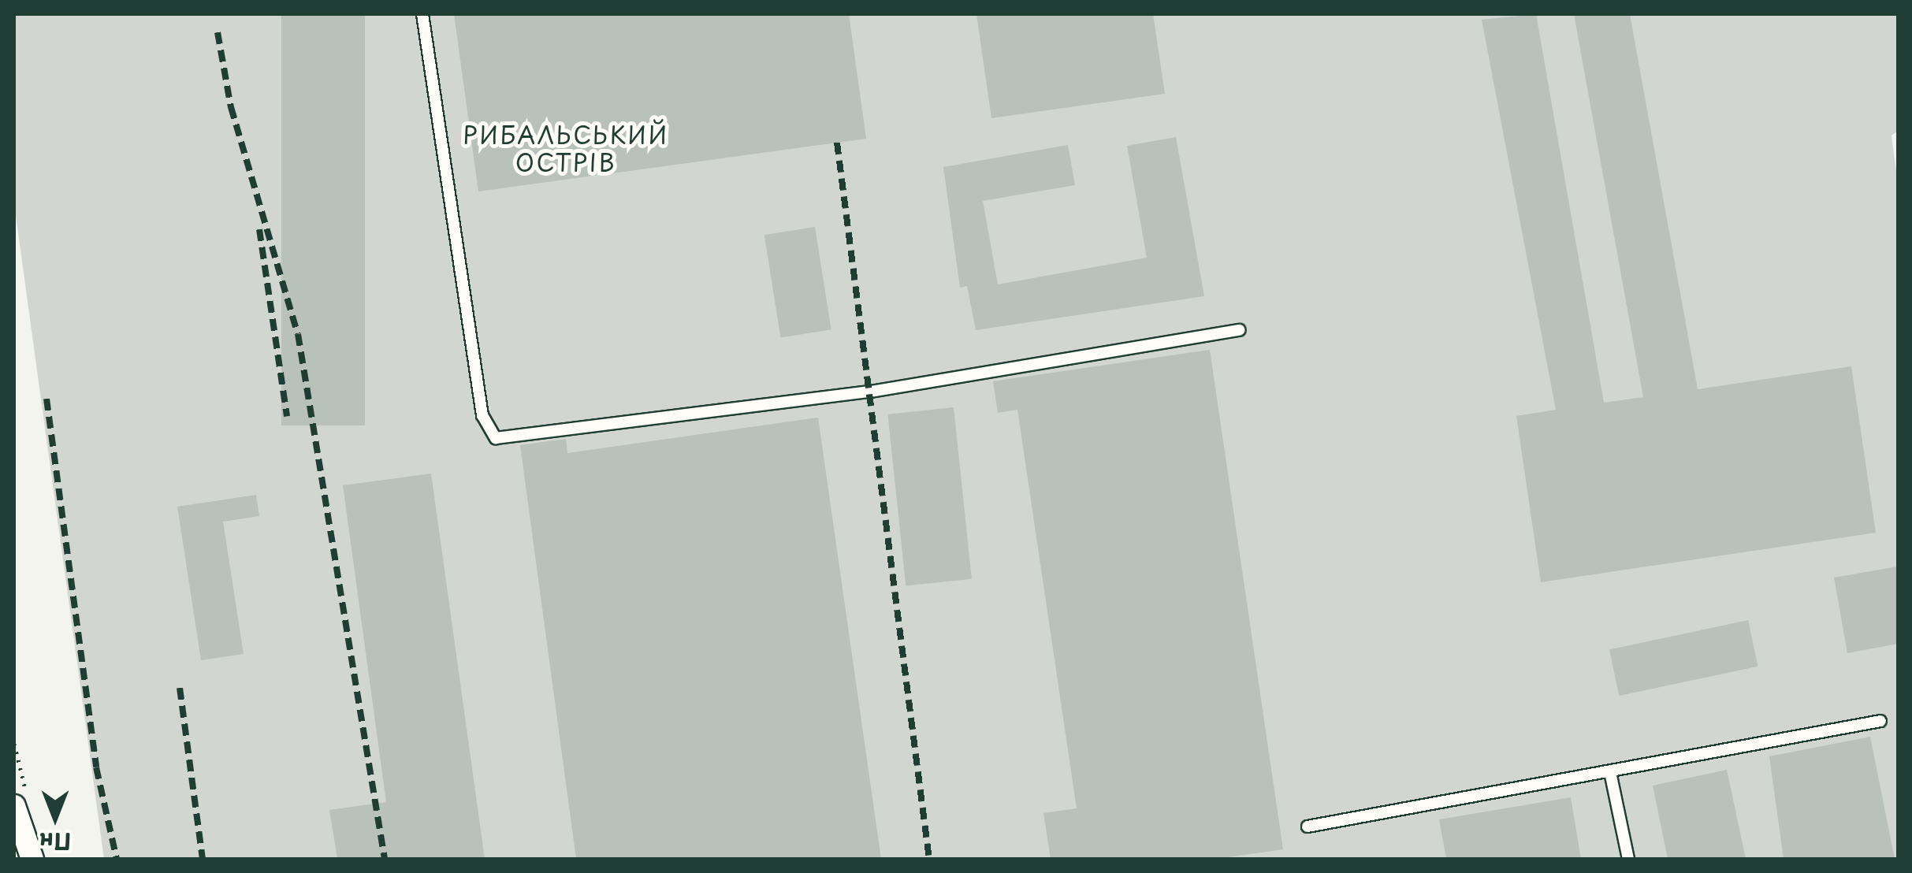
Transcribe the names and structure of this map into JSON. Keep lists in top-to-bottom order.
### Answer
{
  "districts": ["РИБАЛЬСЬКИЙ ОСТРІВ"],
  "north": "bottom"
}
